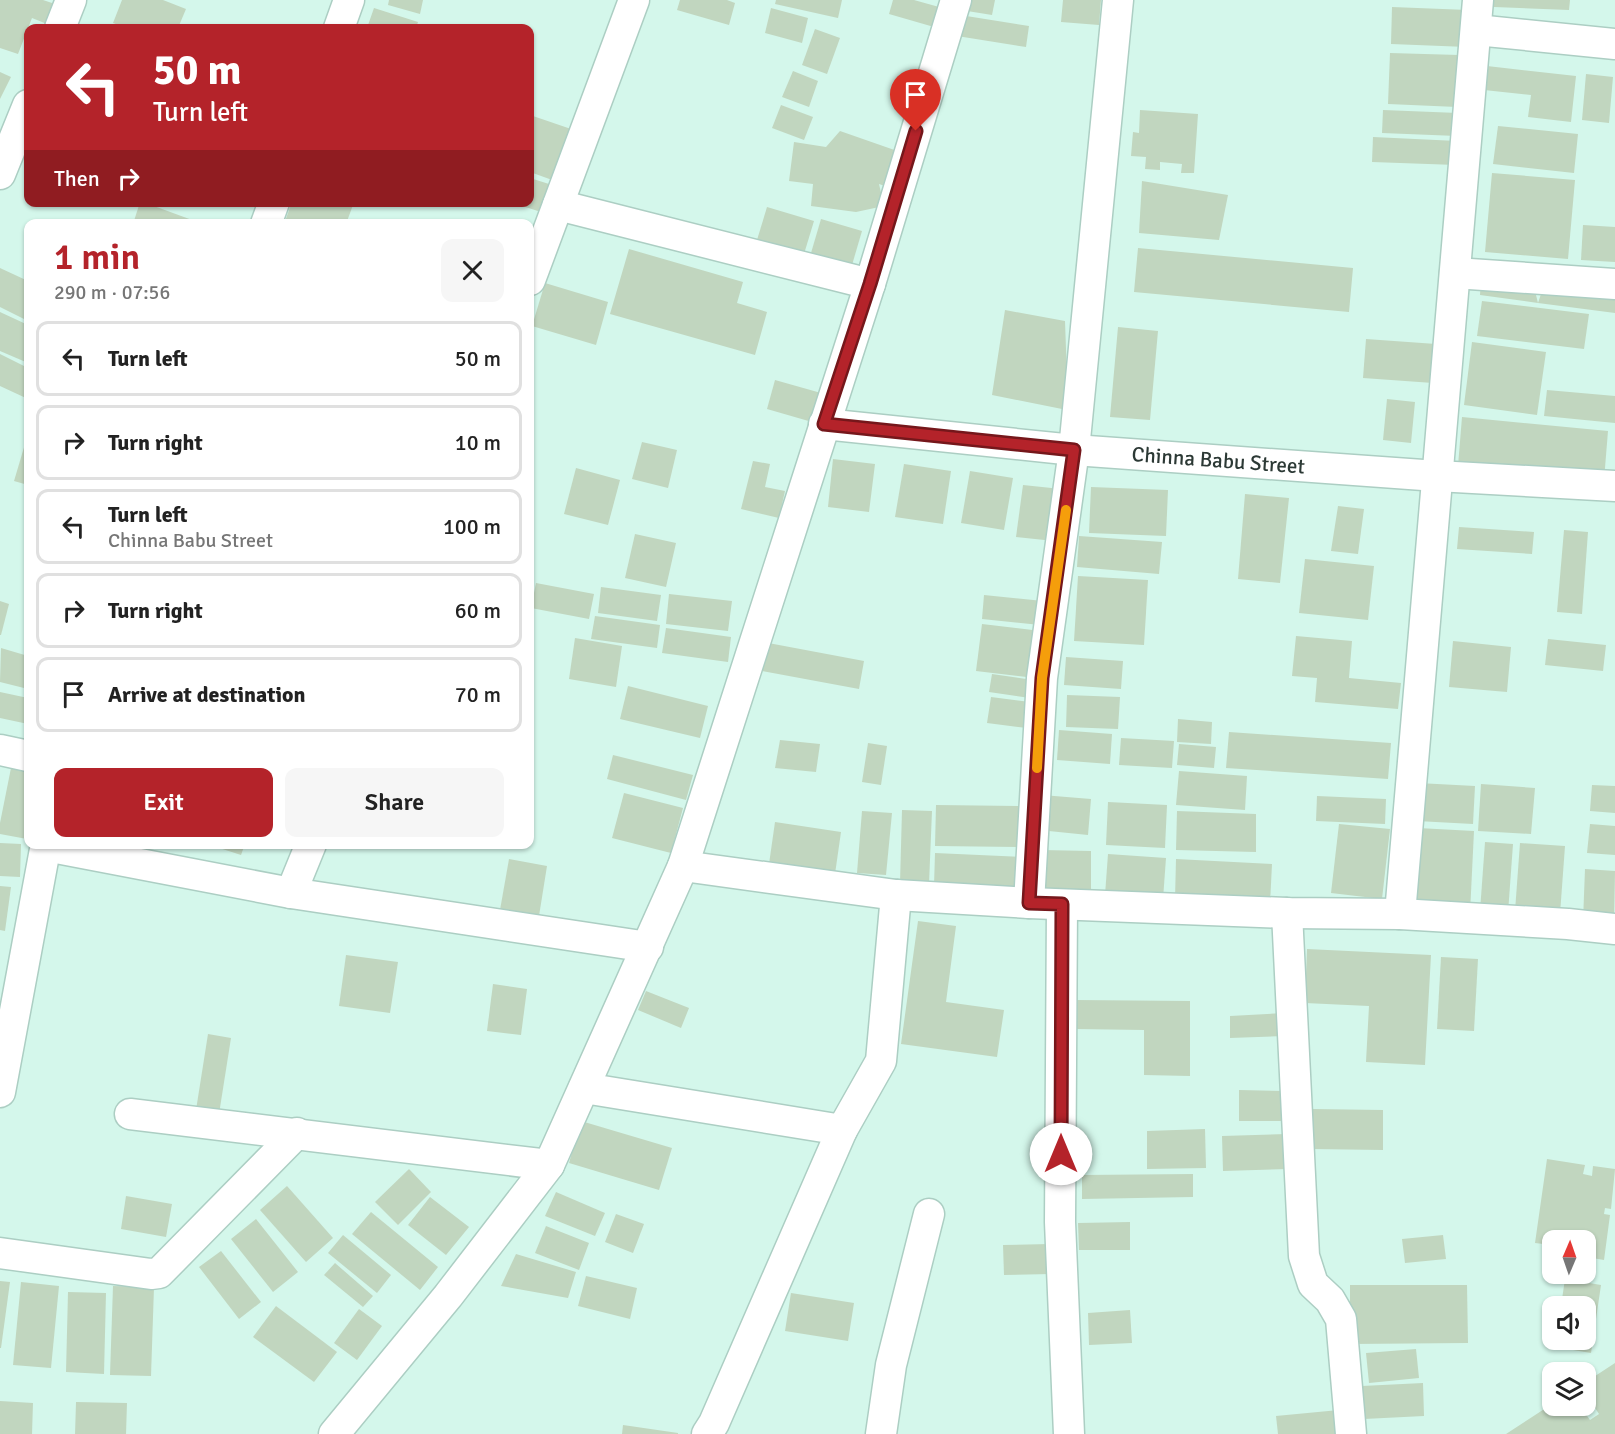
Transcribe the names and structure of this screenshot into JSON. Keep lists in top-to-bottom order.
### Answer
{
  "streets": {
    "street": ["Chinna Babu Street"]
  },
  "north": "top",
  "page": {
    "turn": ["50 m", "Turn left"],
    "then": "Then",
    "heading": ["1 min", "290 m · 07:56"],
    "list": [
      {
        "name": "Turn left",
        "value": "50 m"
      },
      {
        "name": "Turn right",
        "value": "10 m"
      },
      {
        "name": "Turn left",
        "note": "Chinna Babu Street",
        "value": "100 m"
      },
      {
        "name": "Turn right",
        "value": "60 m"
      },
      {
        "name": "Arrive at destination",
        "value": "70 m"
      }
    ],
    "buttons": ["Exit", "Share"]
  }
}
